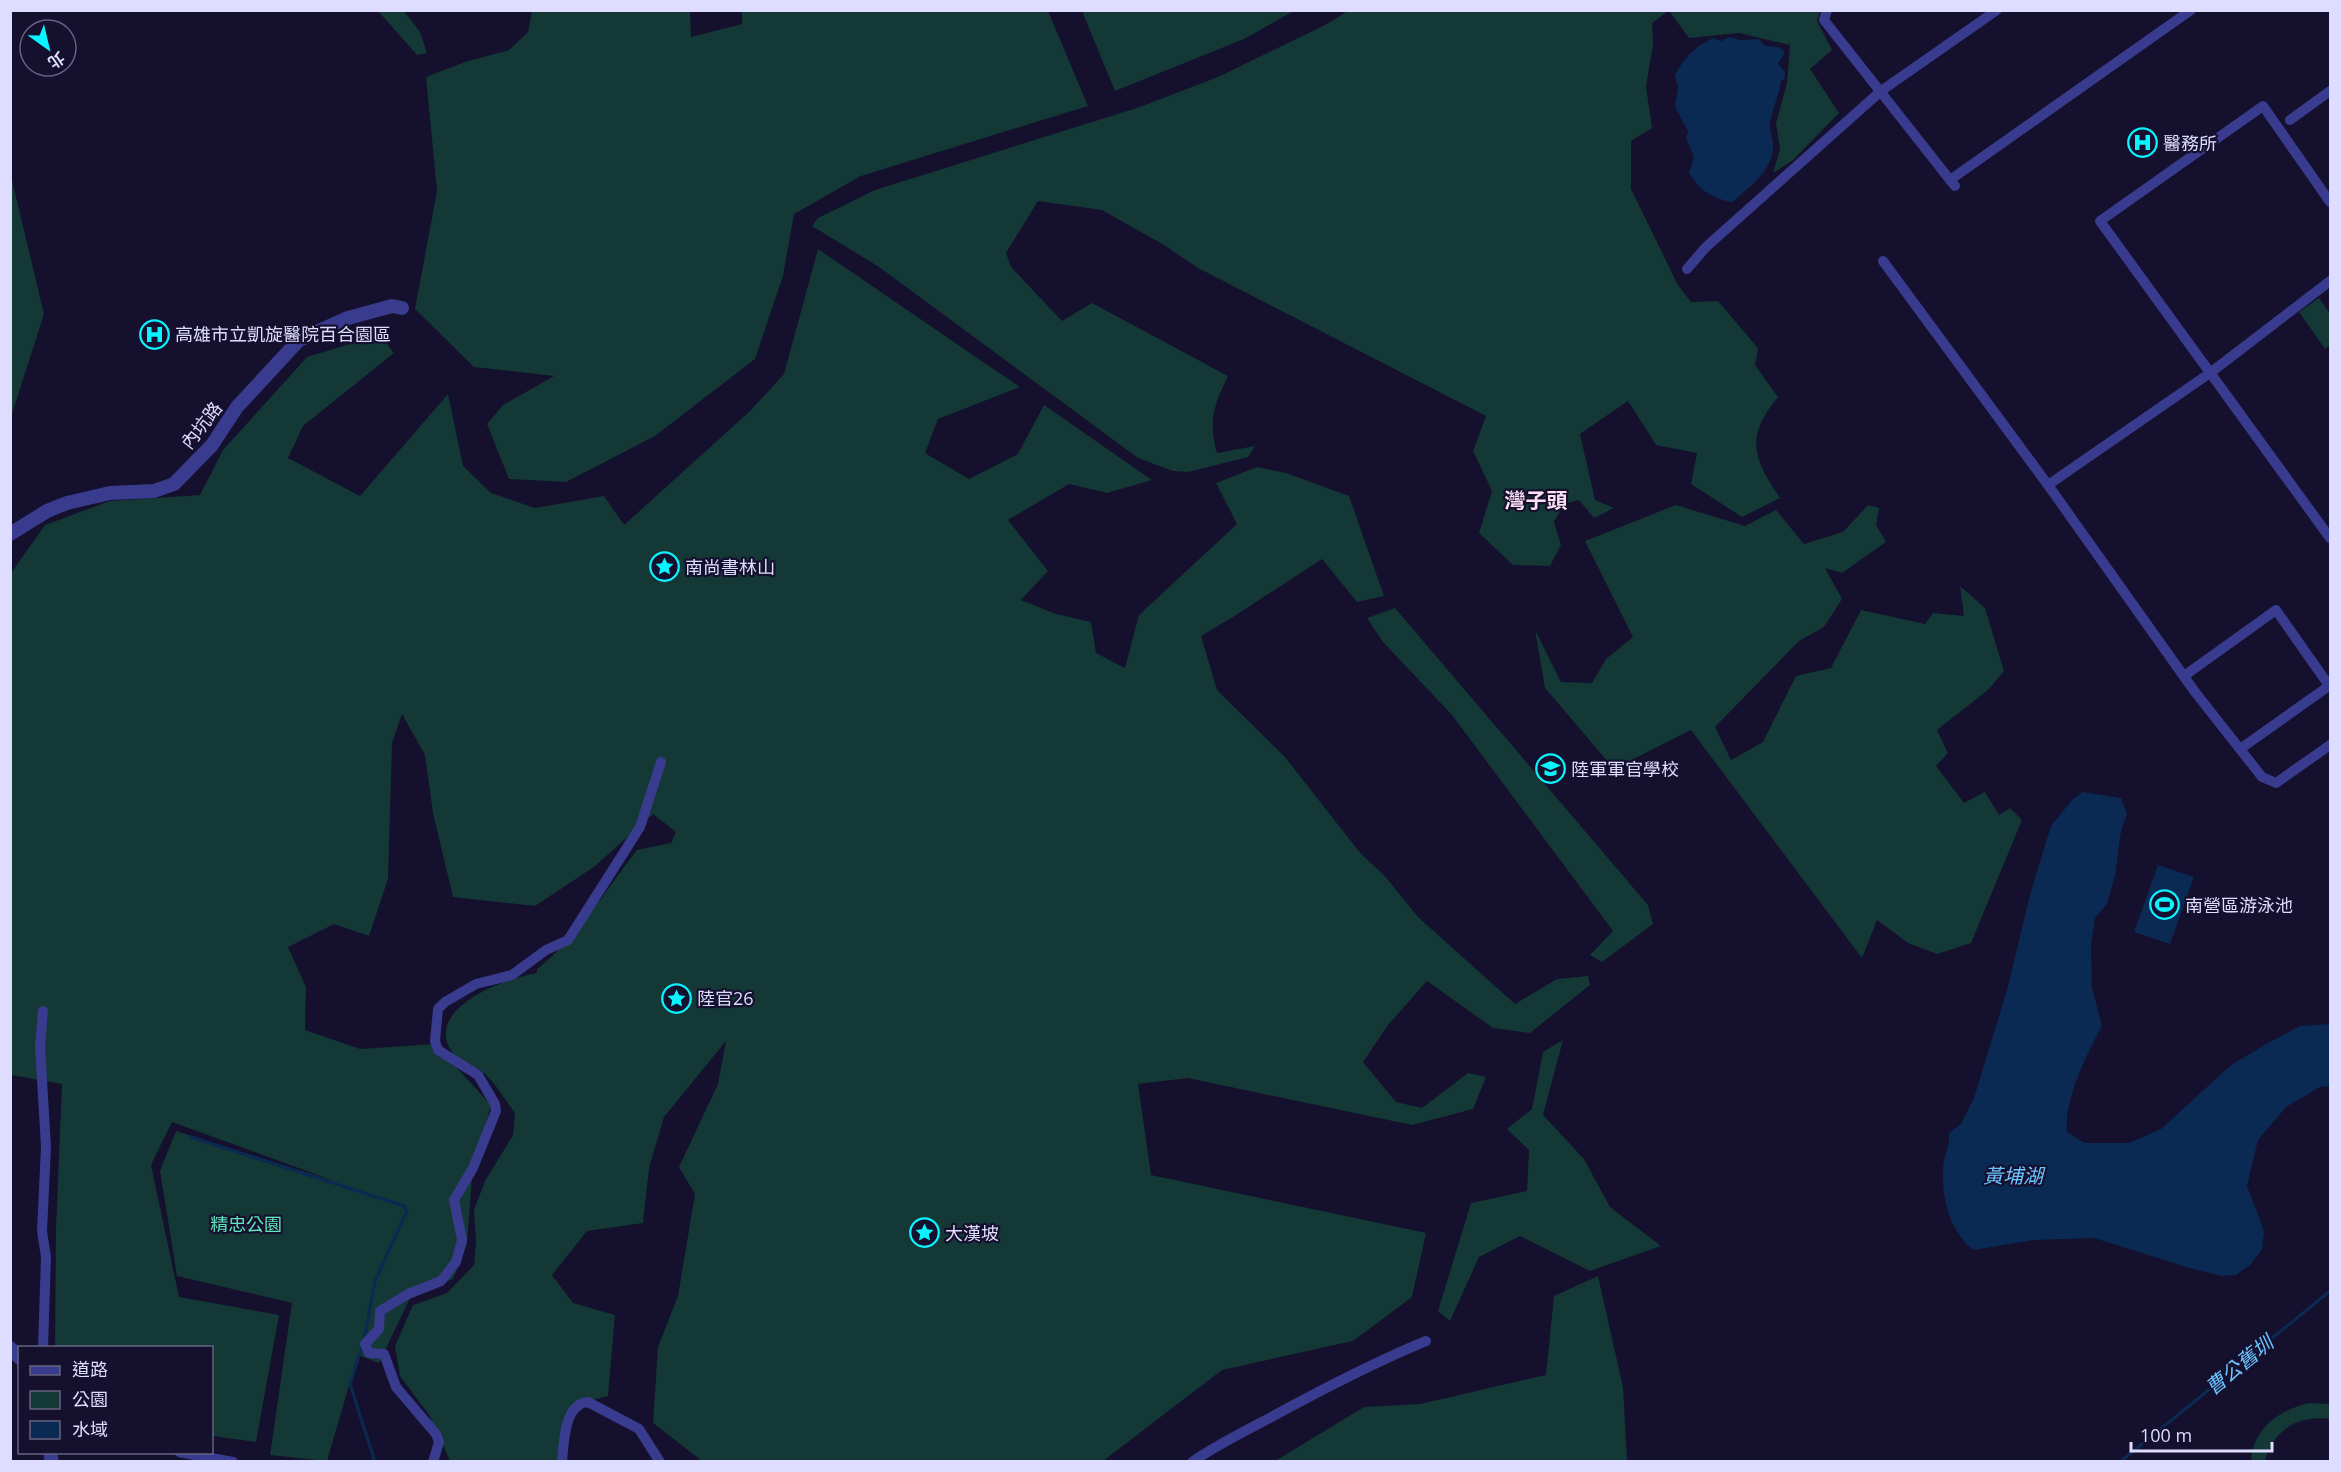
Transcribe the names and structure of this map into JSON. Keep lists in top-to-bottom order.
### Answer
{
  "streets": {
    "street": ["內坑路"]
  },
  "districts": ["灣子頭"],
  "water": ["黃埔湖", "曹公舊圳"],
  "parks": ["精忠公園"],
  "places": {
    "hospital": ["醫務所", "高雄市立凱旋醫院百合園區"],
    "place": ["南尚書林山", "陸官26", "大漢坡"],
    "school or university": ["陸軍軍官學校"],
    "sports": ["南營區游泳池"]
  },
  "legend": ["道路", "公園", "水域"],
  "scale_bar": "100 m",
  "north": "bottom right"
}
